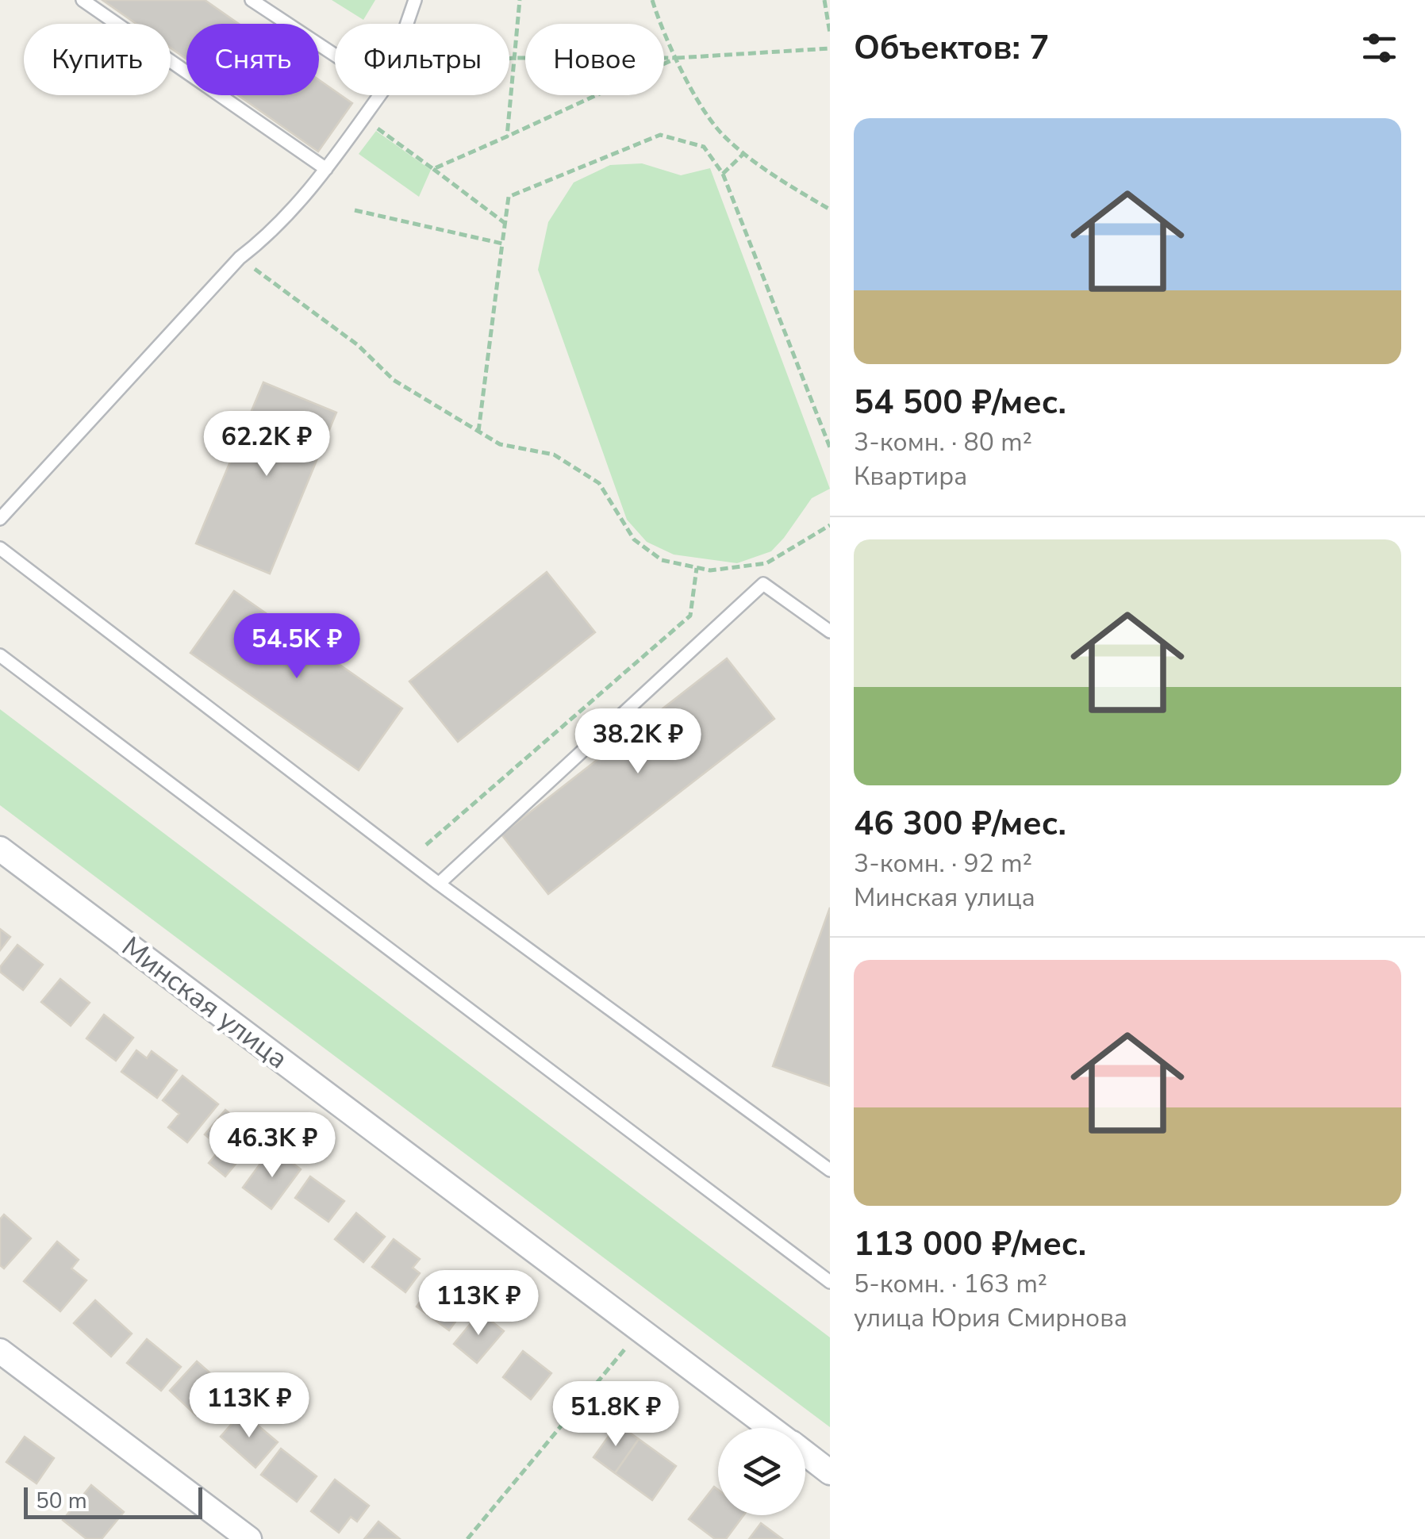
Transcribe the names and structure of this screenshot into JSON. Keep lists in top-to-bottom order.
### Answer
{
  "streets": {
    "street": ["Минская улица"]
  },
  "scale_bar": "50 m",
  "page": {
    "heading": "Объектов: 7",
    "chip": [
      "Купить",
      "Снять",
      "Фильтры",
      "Новое"
    ],
    "list": [
      {
        "name": "54 500 ₽/мес.",
        "note": "3-комн. · 80 m² · Квартира"
      },
      {
        "name": "46 300 ₽/мес.",
        "note": "3-комн. · 92 m² · Минская улица"
      },
      {
        "name": "113 000 ₽/мес.",
        "note": "5-комн. · 163 m² · улица Юрия Смирнова"
      }
    ],
    "price": [
      "62.2K ₽",
      "54.5K ₽",
      "38.2K ₽",
      "46.3K ₽",
      "113K ₽",
      "113K ₽",
      "51.8K ₽"
    ],
    "scale": "50 m"
  }
}
